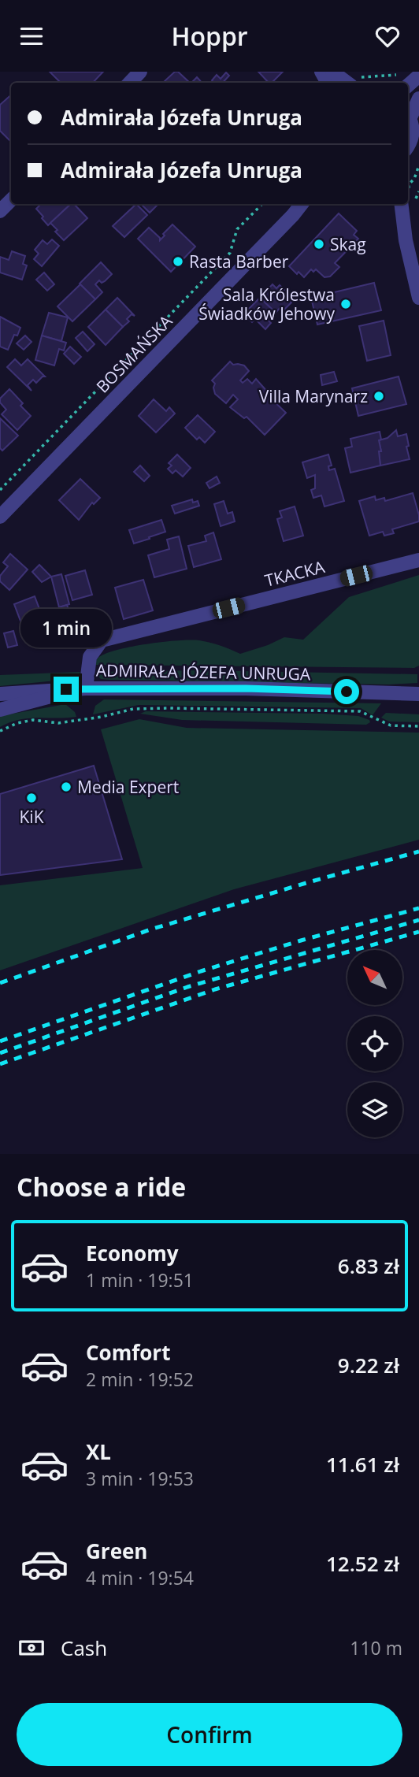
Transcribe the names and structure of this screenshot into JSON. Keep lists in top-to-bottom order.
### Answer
{
  "streets": {
    "street": ["BOSMAŃSKA", "TKACKA", "ADMIRAŁA JÓZEFA UNRUGA"]
  },
  "crossings": [
    ["TKACKA", "ADMIRAŁA JÓZEFA UNRUGA"]
  ],
  "places": [
    "Skag",
    "Rasta Barber",
    "Sala Królestwa Świadków Jehowy",
    "Villa Marynarz",
    "Media Expert",
    "KiK"
  ],
  "north": "top left",
  "page": {
    "header": "Hoppr",
    "banner": ["Admirała Józefa Unruga", "Admirała Józefa Unruga"],
    "bubble": "1 min",
    "heading": "Choose a ride",
    "list": [
      {
        "name": "Economy",
        "note": "1 min · 19:51",
        "value": "6.83 zł"
      },
      {
        "name": "Comfort",
        "note": "2 min · 19:52",
        "value": "9.22 zł"
      },
      {
        "name": "XL",
        "note": "3 min · 19:53",
        "value": "11.61 zł"
      },
      {
        "name": "Green",
        "note": "4 min · 19:54",
        "value": "12.52 zł"
      }
    ],
    "pay": ["Cash", "110 m"],
    "buttons": "Confirm"
  }
}
